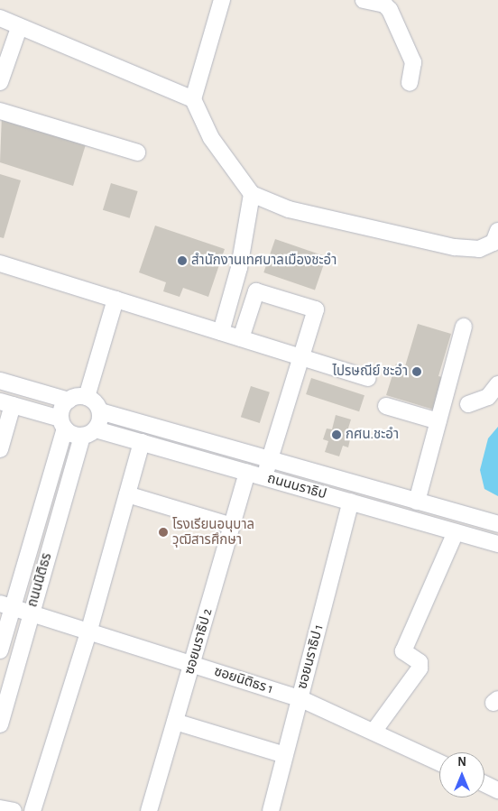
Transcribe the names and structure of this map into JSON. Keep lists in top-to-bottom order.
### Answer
{
  "streets": {
    "street": [
      "ถนนนราธิป",
      "ถนนนิติธร",
      "ซอยนราธิป 2",
      "ซอยนราธิป 1",
      "ซอยนิติธร 1"
    ]
  },
  "crossings": [
    ["ถนนนราธิป", "ถนนนิติธร"],
    ["ถนนนราธิป", "ซอยนราธิป 2"],
    ["ถนนนราธิป", "ซอยนราธิป 1"],
    ["ถนนนิติธร", "ซอยนิติธร 1"],
    ["ซอยนราธิป 2", "ซอยนิติธร 1"],
    ["ซอยนราธิป 1", "ซอยนิติธร 1"]
  ],
  "places": [
    "สํานักงานเทศบาลเมืองชะอำ",
    "ไปรษณีย์ ชะอำ",
    "กศน.ชะอำ",
    "โรงเรียนอนุบาล วุฒิสารศึกษา"
  ],
  "north": "top"
}
